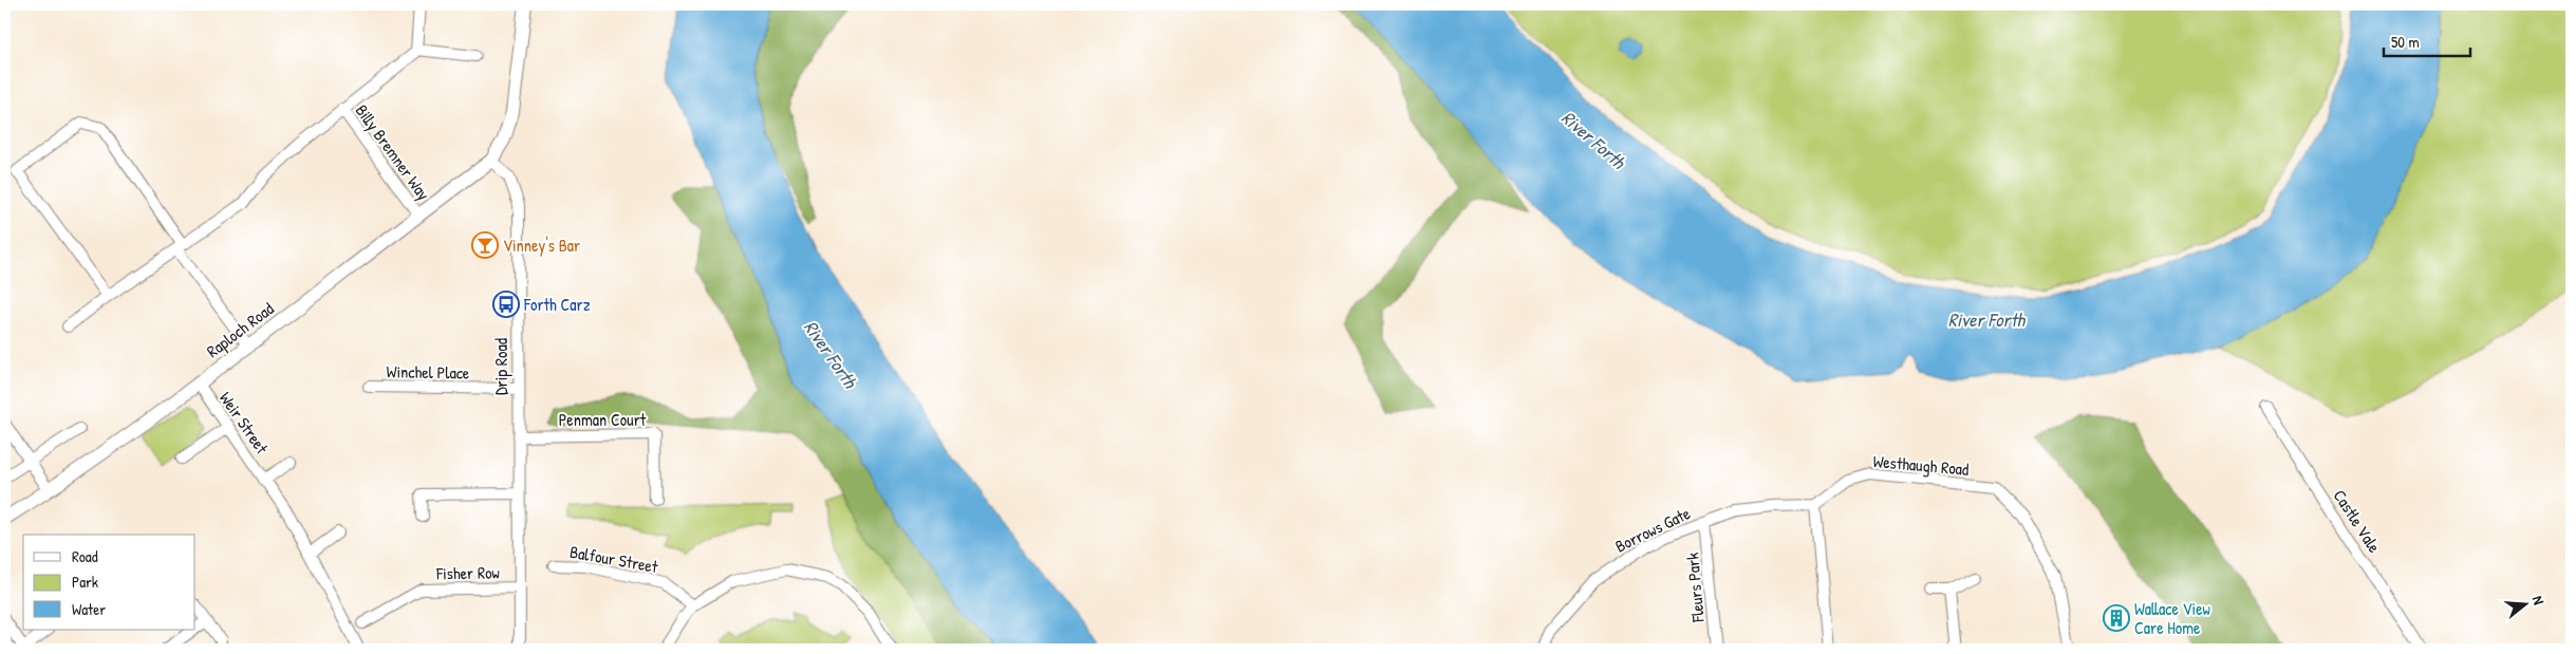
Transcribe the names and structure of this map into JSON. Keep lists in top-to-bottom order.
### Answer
{
  "streets": {
    "street": [
      "Billy Bremner Way",
      "Raploch Road",
      "Drip Road",
      "Winchel Place",
      "Penman Court",
      "Weir Street",
      "Westhaugh Road",
      "Castle Vale",
      "Borrows Gate",
      "Balfour Street",
      "Fisher Row",
      "Fleurs Park"
    ]
  },
  "crossings": [
    ["Billy Bremner Way", "Raploch Road"],
    ["Raploch Road", "Drip Road"],
    ["Raploch Road", "Weir Street"],
    ["Drip Road", "Winchel Place"],
    ["Drip Road", "Penman Court"],
    ["Drip Road", "Fisher Row"],
    ["Westhaugh Road", "Borrows Gate"],
    ["Borrows Gate", "Fleurs Park"]
  ],
  "water": ["River Forth"],
  "places": {
    "bar": ["Vinney's Bar"],
    "bus stop": ["Forth Carz"],
    "building": ["Wallace View Care Home"]
  },
  "legend": ["Road", "Park", "Water"],
  "scale_bar": "50 m",
  "north": "right"
}
